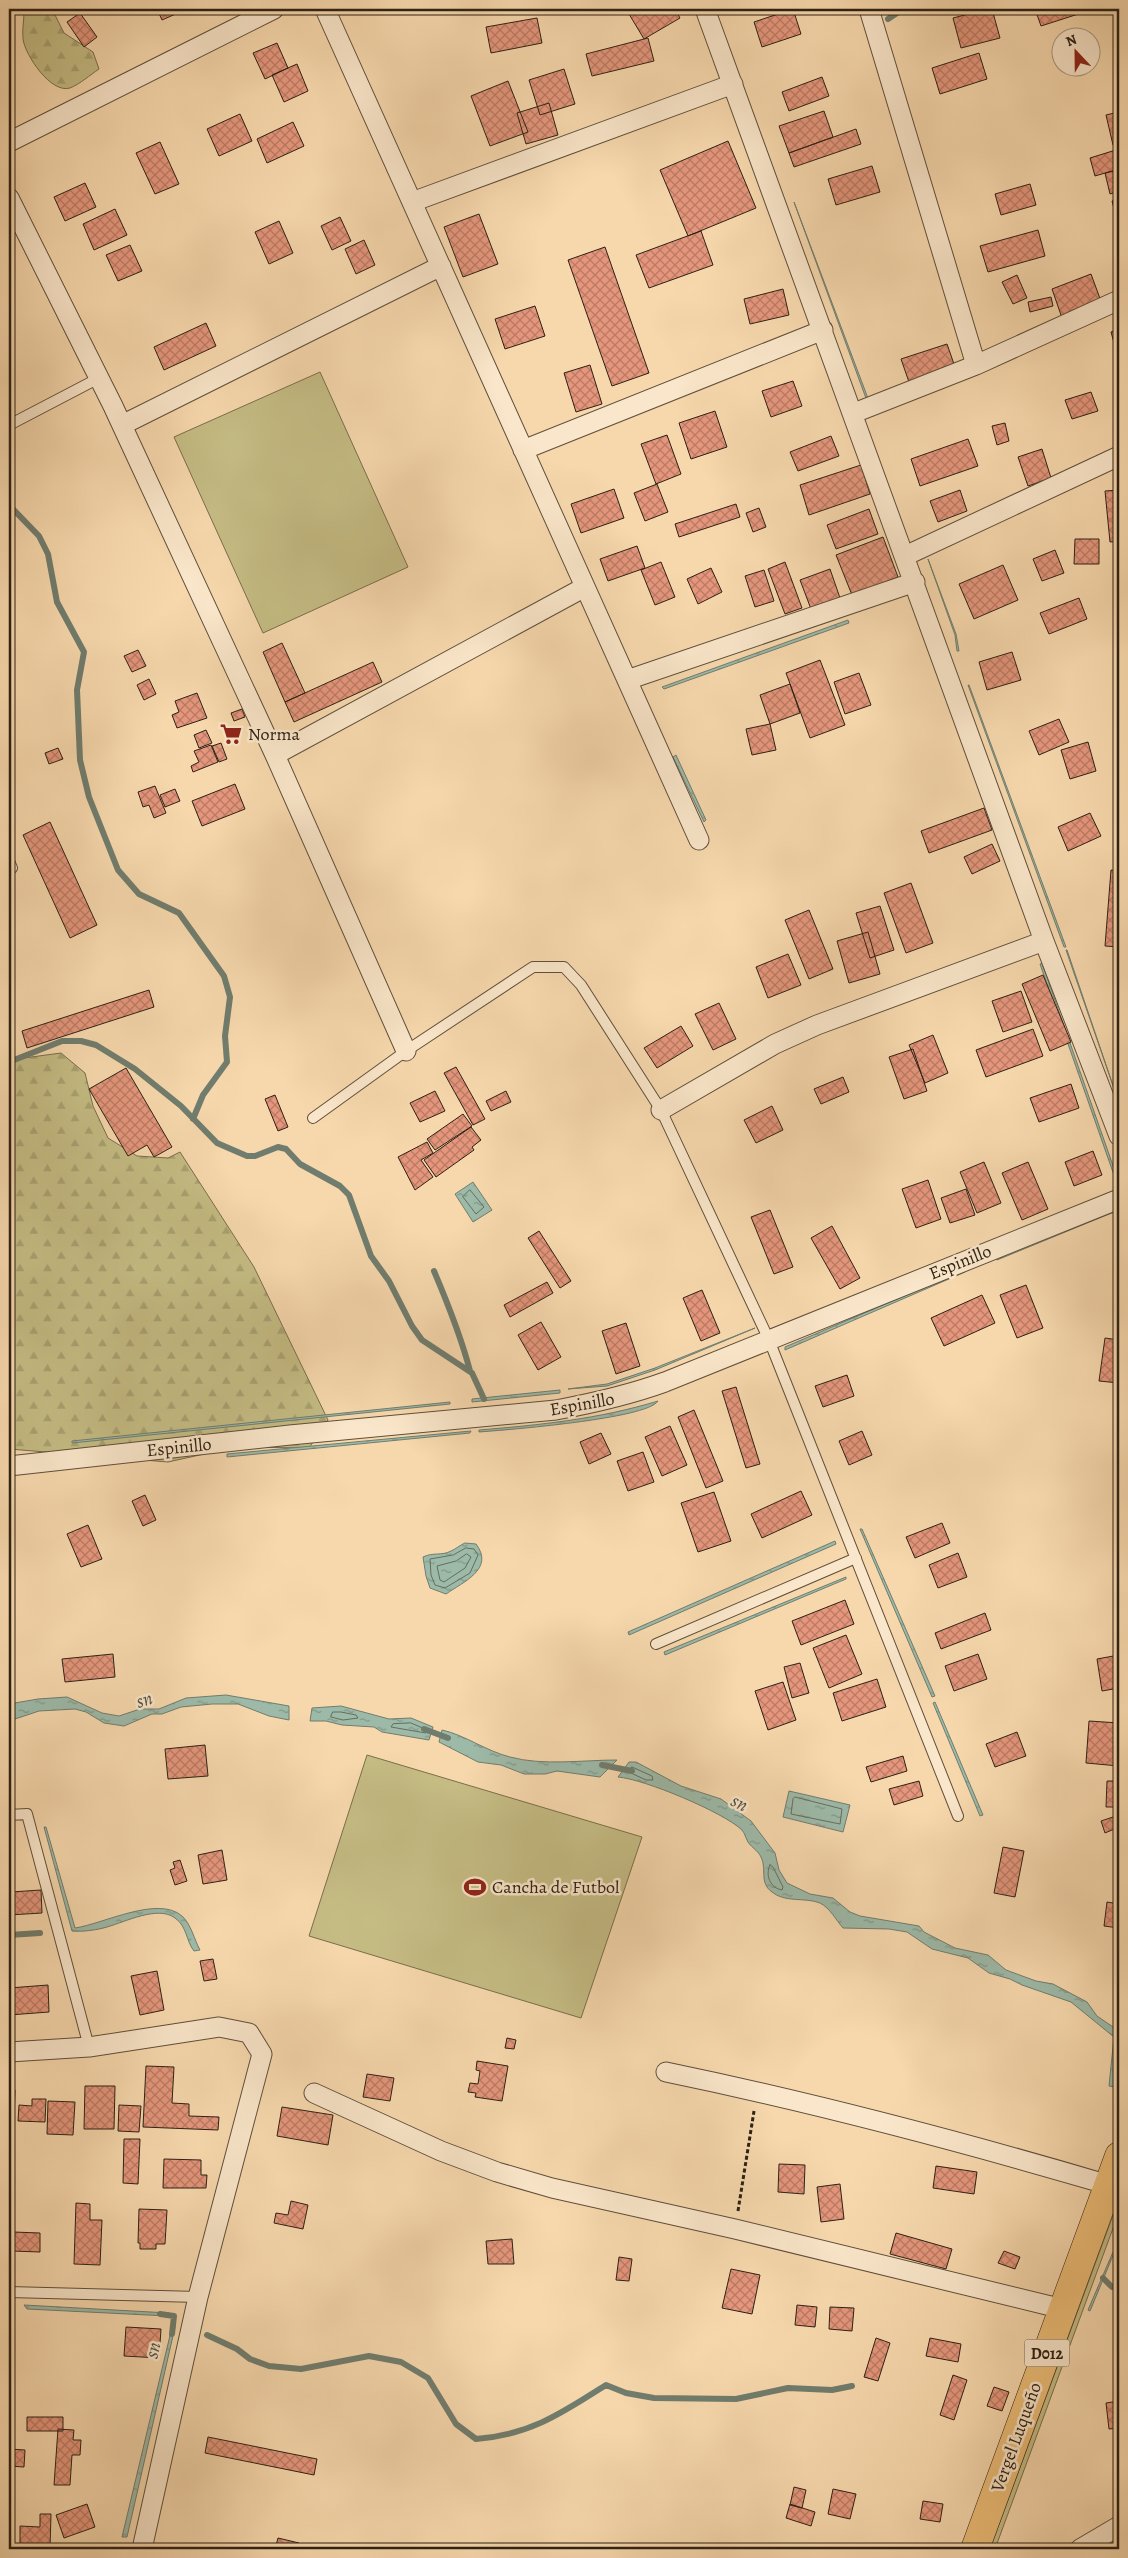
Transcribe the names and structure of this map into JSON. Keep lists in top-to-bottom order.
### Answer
{
  "streets": {
    "main road": ["D012", "Vergel Luqueño"],
    "street": ["Espinillo"]
  },
  "water": ["sn"],
  "places": {
    "supermarket": ["Norma"],
    "sports": ["Cancha de Futbol"]
  },
  "north": "top"
}
